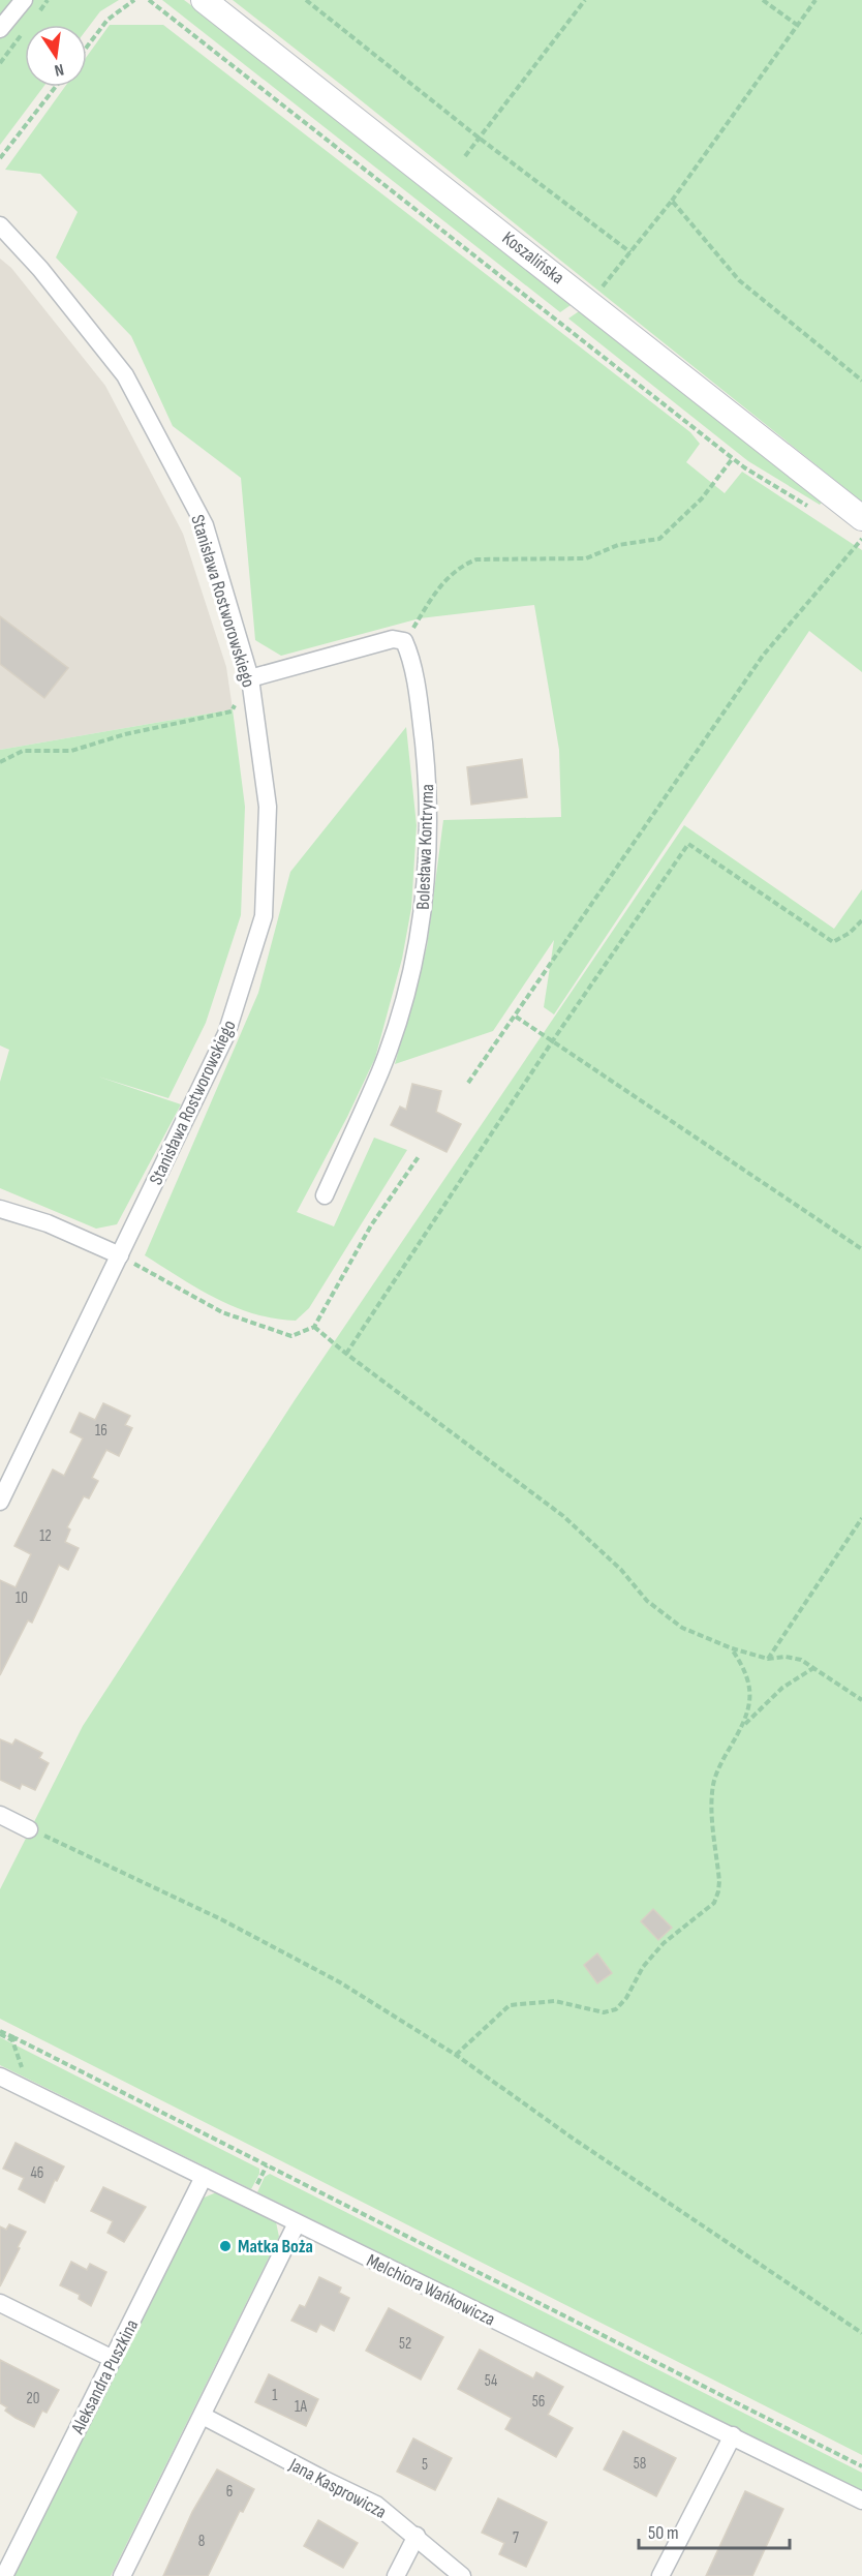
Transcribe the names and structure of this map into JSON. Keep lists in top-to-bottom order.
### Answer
{
  "streets": {
    "street": [
      "Koszalińska",
      "Stanisława Rostworowskiego",
      "Bolesława Kontryma",
      "Melchiora Wańkowicza",
      "Aleksandra Puszkina",
      "Jana Kasprowicza"
    ]
  },
  "crossings": [
    ["Melchiora Wańkowicza", "Aleksandra Puszkina"]
  ],
  "places": ["Matka Boża"],
  "house_numbers": [
    "16",
    "12",
    "10",
    "46",
    "52",
    "54",
    "1",
    "20",
    "56",
    "1A",
    "58",
    "5",
    "6",
    "7",
    "8"
  ],
  "scale_bar": "50 m",
  "north": "bottom"
}
